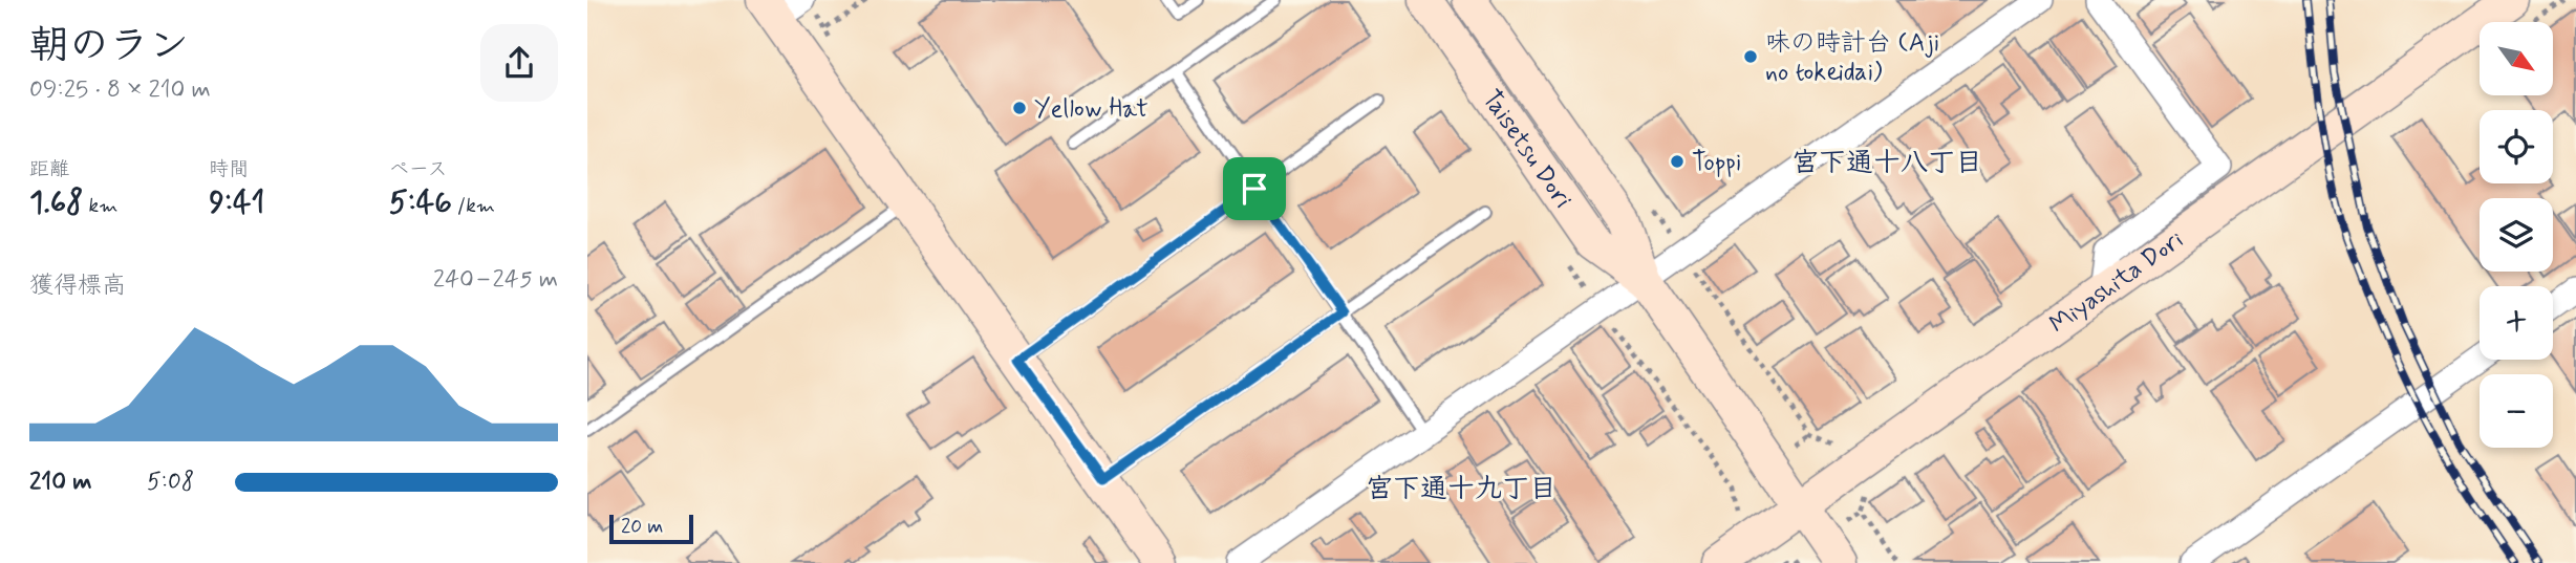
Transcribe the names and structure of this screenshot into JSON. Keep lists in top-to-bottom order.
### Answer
{
  "streets": {
    "street": ["Taisetsu Dori", "Miyashita Dori"]
  },
  "crossings": [
    ["Taisetsu Dori", "Miyashita Dori"]
  ],
  "districts": ["宮下通十八丁目", "宮下通十九丁目"],
  "places": ["味の時計台 (Aji no tokeidai)", "Yellow Hat", "Toppi"],
  "scale_bar": "20 m",
  "north": "bottom right",
  "page": {
    "heading": ["朝のラン", "09:25 · 8 × 210 m"],
    "map_buttons": ["+", "−"],
    "stats": [
      ["距離", "1.68 km"],
      ["時間", "9:41"],
      ["ペース", "5:46 /km"]
    ],
    "chart": ["獲得標高", "240–245 m"],
    "list": [
      {
        "name": "210 m",
        "note": "5:08"
      }
    ],
    "scale": "20 m"
  }
}
